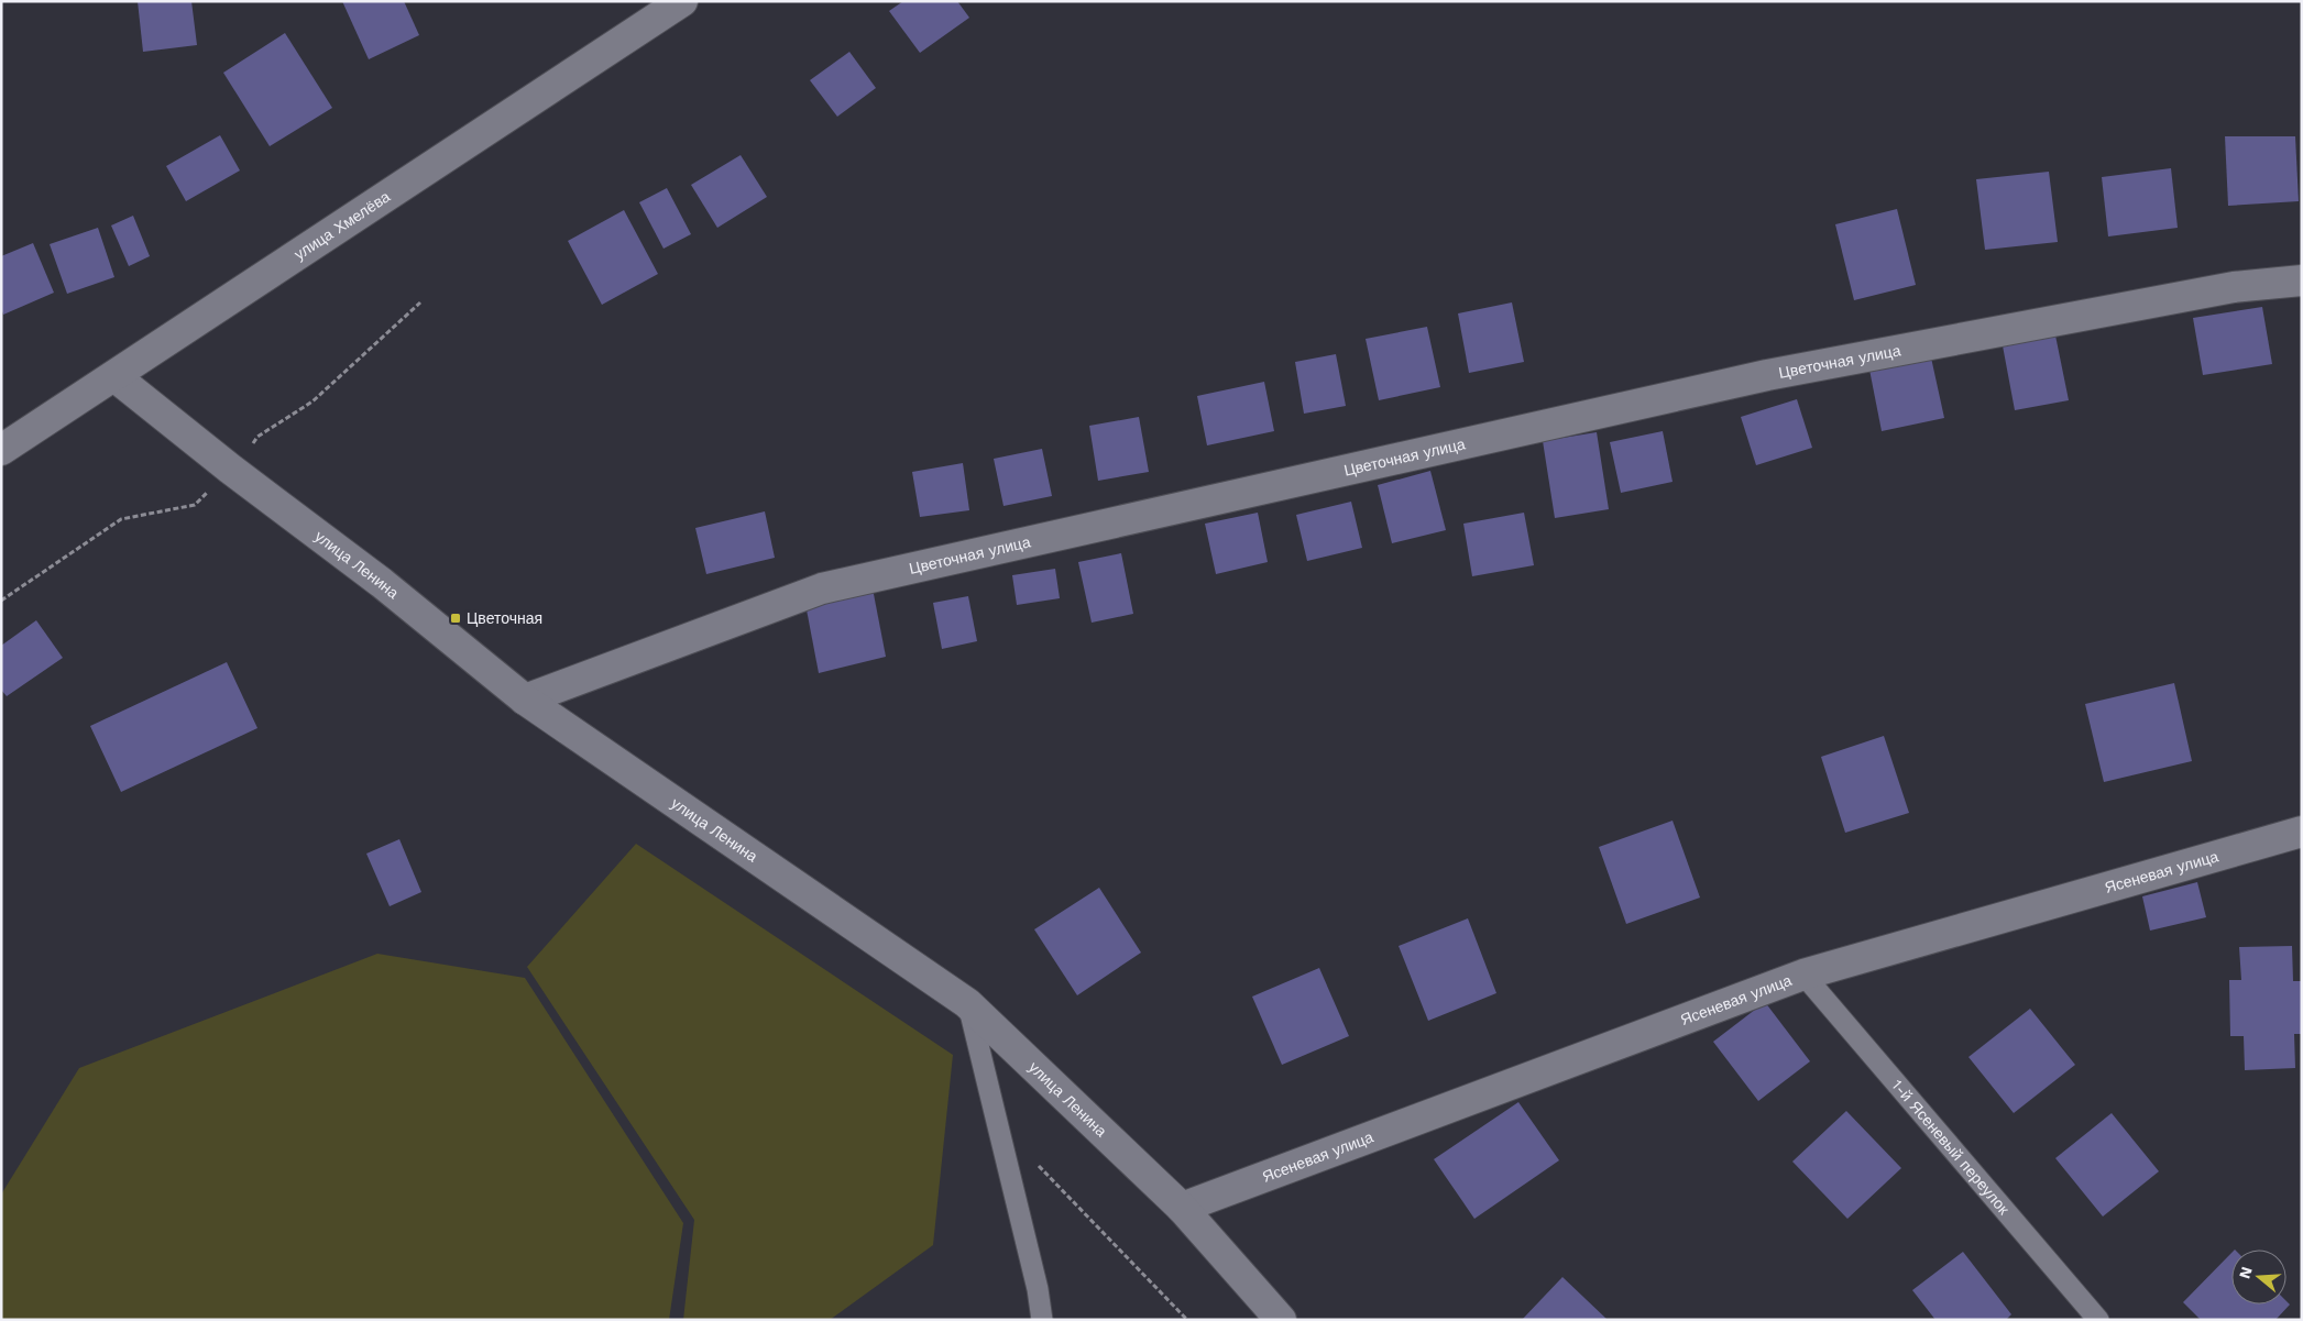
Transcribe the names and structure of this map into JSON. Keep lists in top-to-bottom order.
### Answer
{
  "streets": {
    "street": [
      "улица Хмелёва",
      "Цветочная улица",
      "улица Ленина",
      "Ясеневая улица"
    ],
    "lane": ["1-й Ясеневый переулок"]
  },
  "crossings": [
    ["улица Хмелёва", "улица Ленина"],
    ["Цветочная улица", "улица Ленина"],
    ["улица Ленина", "Ясеневая улица"],
    ["Ясеневая улица", "1-й Ясеневый переулок"]
  ],
  "places": {
    "transit": ["Цветочная"]
  },
  "north": "left"
}
